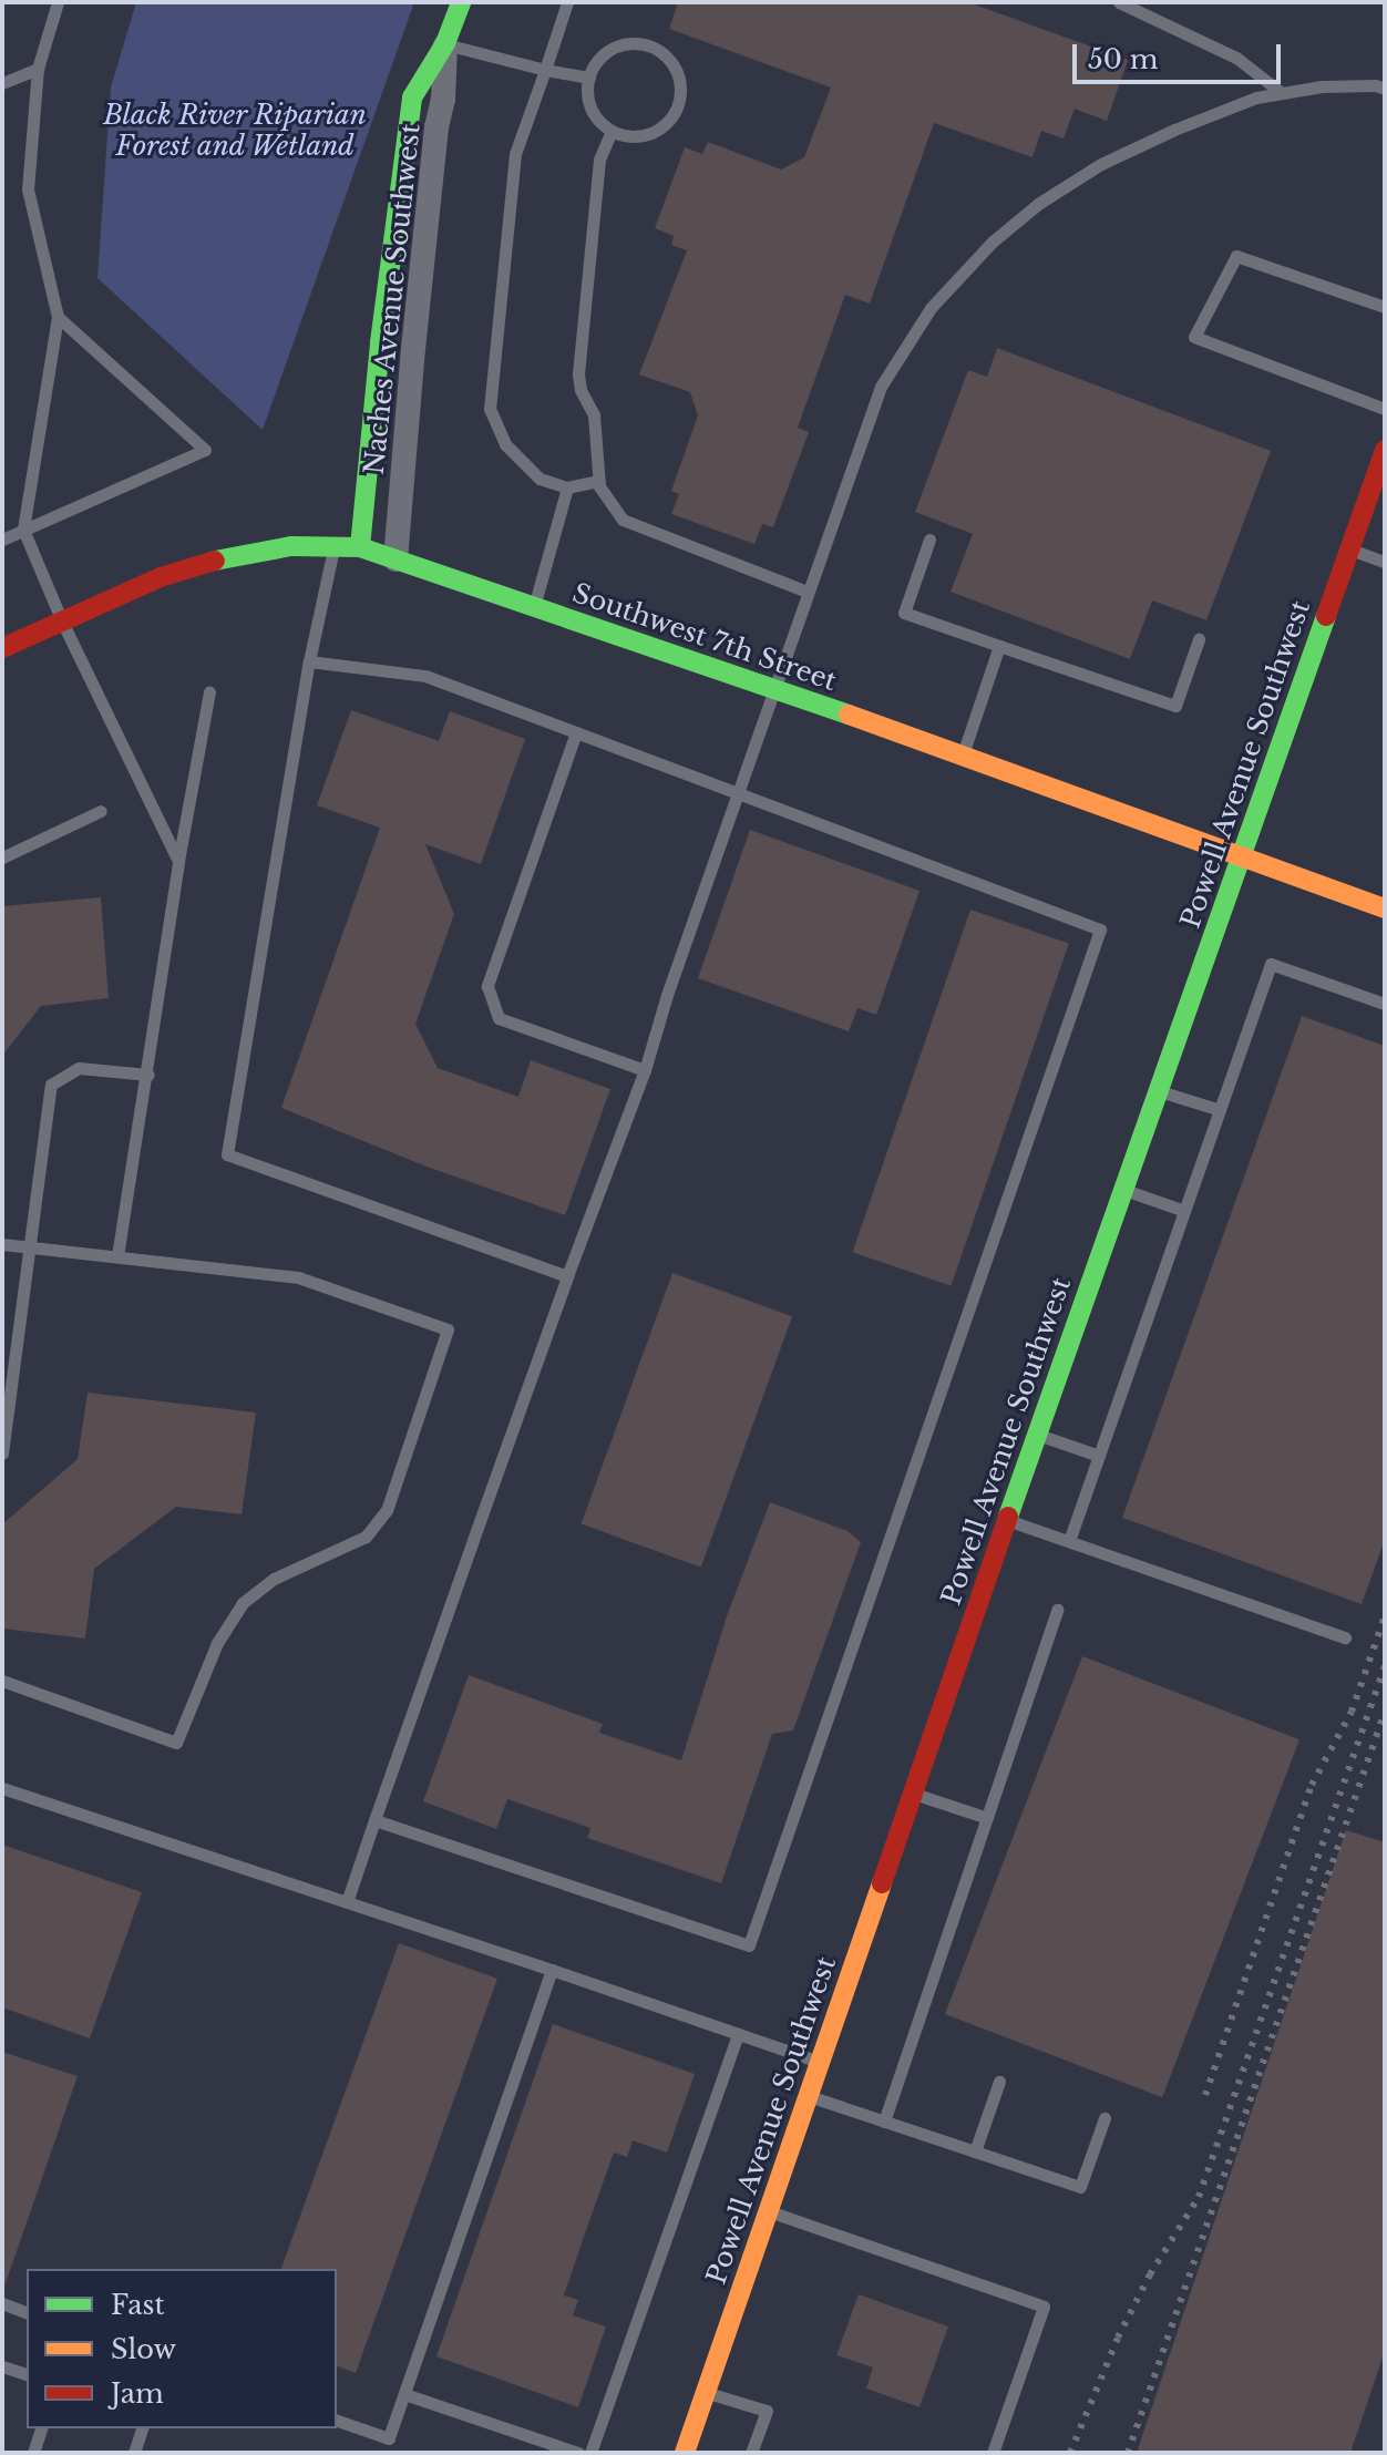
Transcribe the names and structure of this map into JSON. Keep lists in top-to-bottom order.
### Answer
{
  "streets": {
    "street": ["Naches Avenue Southwest", "Southwest 7th Street", "Powell Avenue Southwest"]
  },
  "crossings": [
    ["Naches Avenue Southwest", "Southwest 7th Street"],
    ["Southwest 7th Street", "Powell Avenue Southwest"]
  ],
  "parks": ["Black River Riparian Forest and Wetland"],
  "legend": ["Fast", "Slow", "Jam"],
  "scale_bar": "50 m"
}
